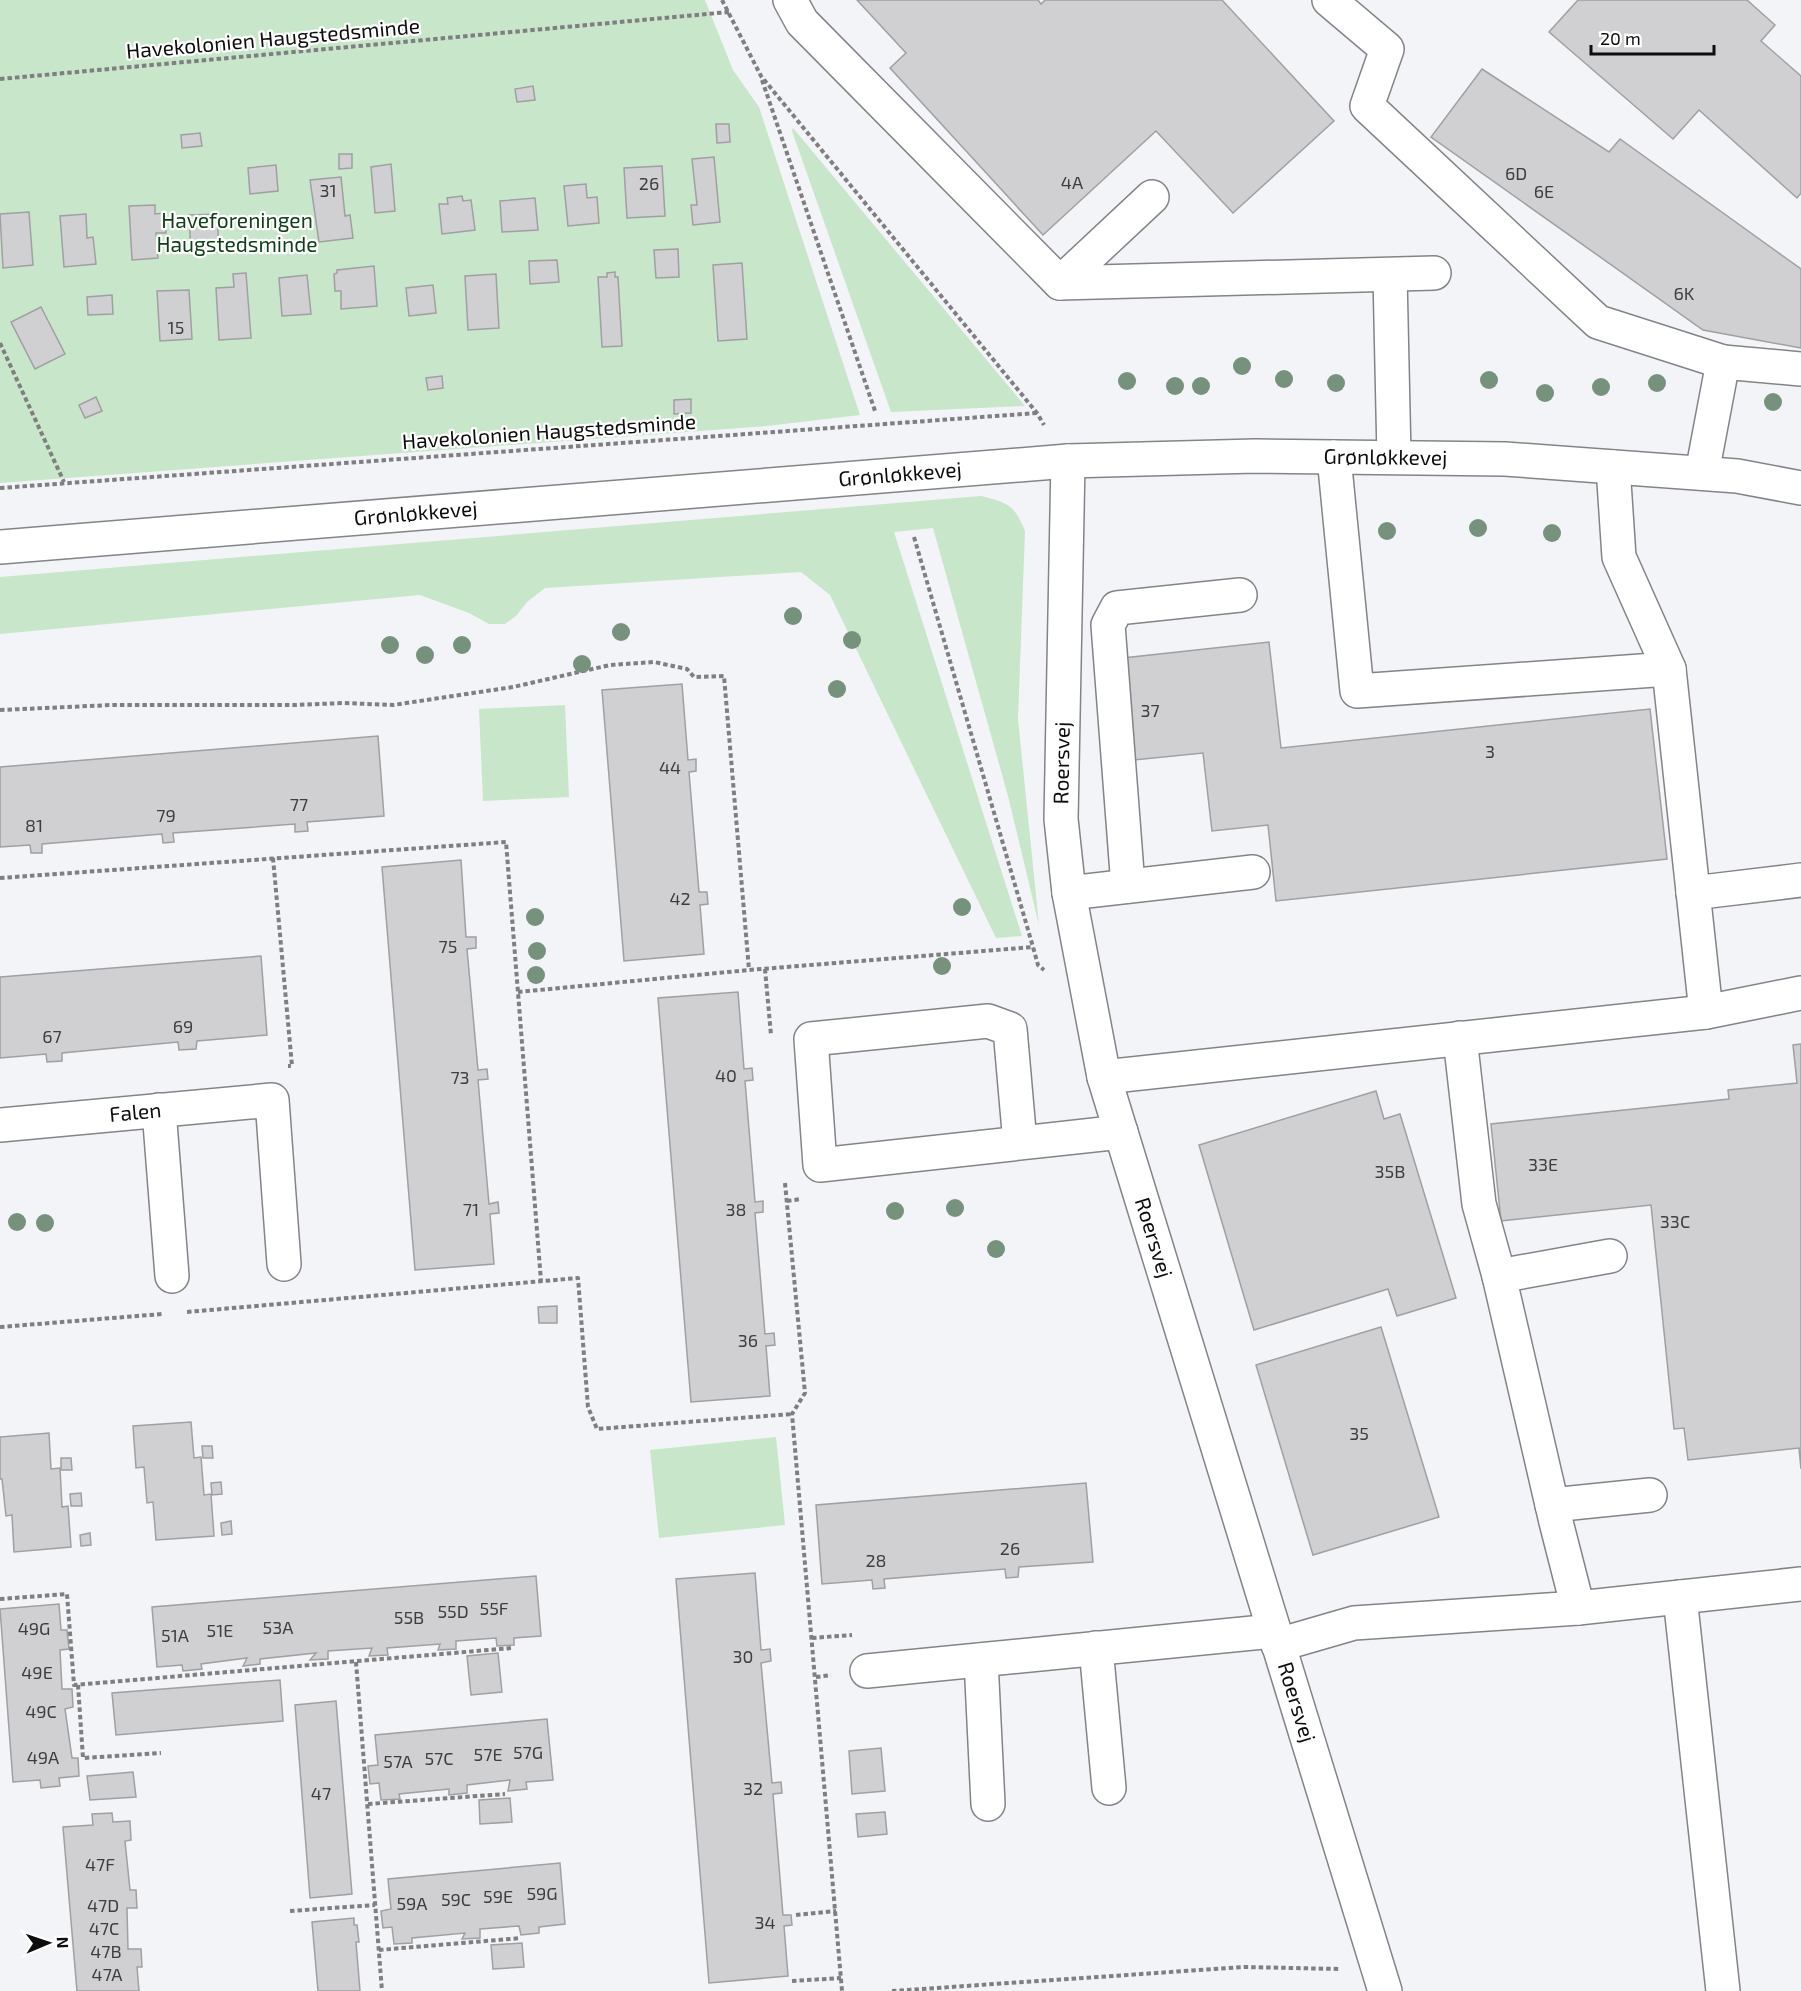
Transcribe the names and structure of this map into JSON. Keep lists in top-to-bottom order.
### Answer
{
  "streets": {
    "street": ["Grønløkkevej", "Roersvej", "Falen"],
    "path": ["Havekolonien Haugstedsminde"]
  },
  "crossings": [
    ["Grønløkkevej", "Roersvej"]
  ],
  "parks": ["Haveforeningen Haugstedsminde"],
  "house_numbers": [
    "6D",
    "4A",
    "26",
    "31",
    "6E",
    "6K",
    "15",
    "37",
    "3",
    "44",
    "77",
    "79",
    "81",
    "42",
    "75",
    "69",
    "67",
    "40",
    "73",
    "33E",
    "35B",
    "71",
    "38",
    "33C",
    "36",
    "35",
    "26",
    "28",
    "55F",
    "55D",
    "55B",
    "53A",
    "49G",
    "51E",
    "51A",
    "30",
    "49E",
    "49C",
    "57G",
    "57E",
    "49A",
    "57C",
    "57A",
    "32",
    "47",
    "47F",
    "59G",
    "59E",
    "59C",
    "59A",
    "47D",
    "34",
    "47C",
    "47B",
    "47A"
  ],
  "scale_bar": "20 m",
  "north": "right"
}
